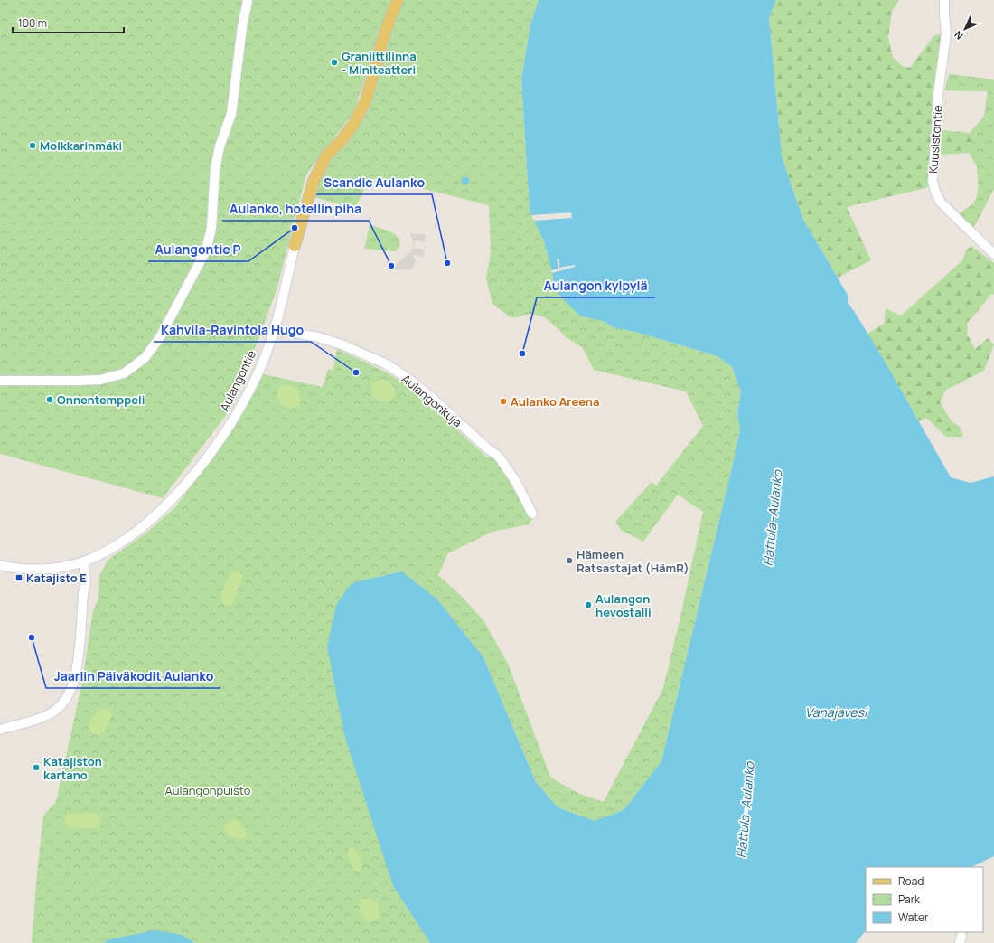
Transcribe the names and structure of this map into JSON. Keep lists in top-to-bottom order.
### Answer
{
  "streets": {
    "main road": ["Aulangontie"],
    "street": ["Kuusistontie", "Aulangonkuja"]
  },
  "crossings": [
    ["Aulangontie", "Aulangonkuja"]
  ],
  "water": ["Hattula–Aulanko", "Vanajavesi"],
  "parks": ["Aulangonpuisto"],
  "places": {
    "other": [
      "Graniittilinna - Miniteatteri",
      "Molkkarinmäki",
      "Aulangontie P",
      "Scandic Aulanko",
      "Aulanko, hotellin piha",
      "Aulangon kylpylä",
      "Kahvila-Ravintola Hugo",
      "Onnentemppeli",
      "Aulanko Areena",
      "Hämeen Ratsastajat (HämR)",
      "Aulangon hevostalli",
      "Jaarlin Päiväkodit Aulanko",
      "Katajiston kartano"
    ],
    "transit": ["Katajisto E"]
  },
  "legend": ["Road", "Park", "Water"],
  "scale_bar": "100 m",
  "north": "bottom left"
}
